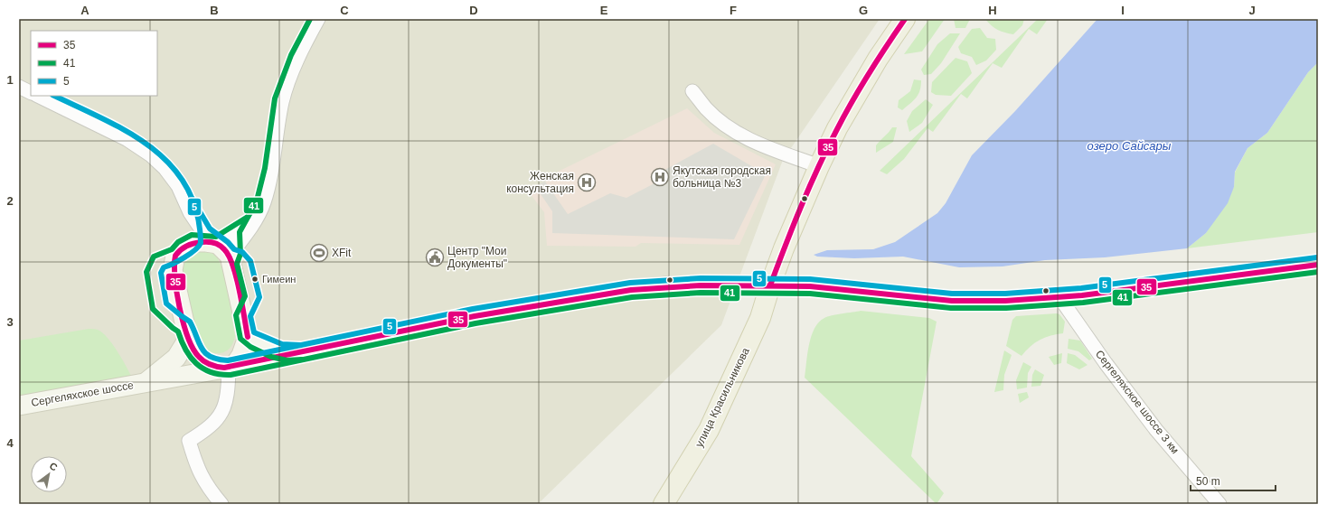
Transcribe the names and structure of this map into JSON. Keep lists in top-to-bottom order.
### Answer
{
  "streets": {
    "main road": ["Сергеляхское шоссе", "улица Красильникова"],
    "street": ["Сергеляхское шоссе 3 км"]
  },
  "crossings": [
    ["Сергеляхское шоссе", "улица Красильникова"],
    ["Сергеляхское шоссе", "Сергеляхское шоссе 3 км"]
  ],
  "water": ["озеро Сайсары"],
  "places": {
    "hospital": ["Якутская городская больница №3", "Женская консультация"],
    "sports": ["XFit"],
    "public building": ["Центр \"Мои Документы\""],
    "other": ["Гимеин"]
  },
  "lines": ["transit line 35", "transit line 41", "transit line 5"],
  "legend": ["35", "41", "5"],
  "scale_bar": "50 m",
  "north": "top right",
  "grid": {
    "columns": [
      "A",
      "B",
      "C",
      "D",
      "E",
      "F",
      "G",
      "H",
      "I",
      "J"
    ],
    "rows": [
      "1",
      "2",
      "3",
      "4"
    ]
  }
}
